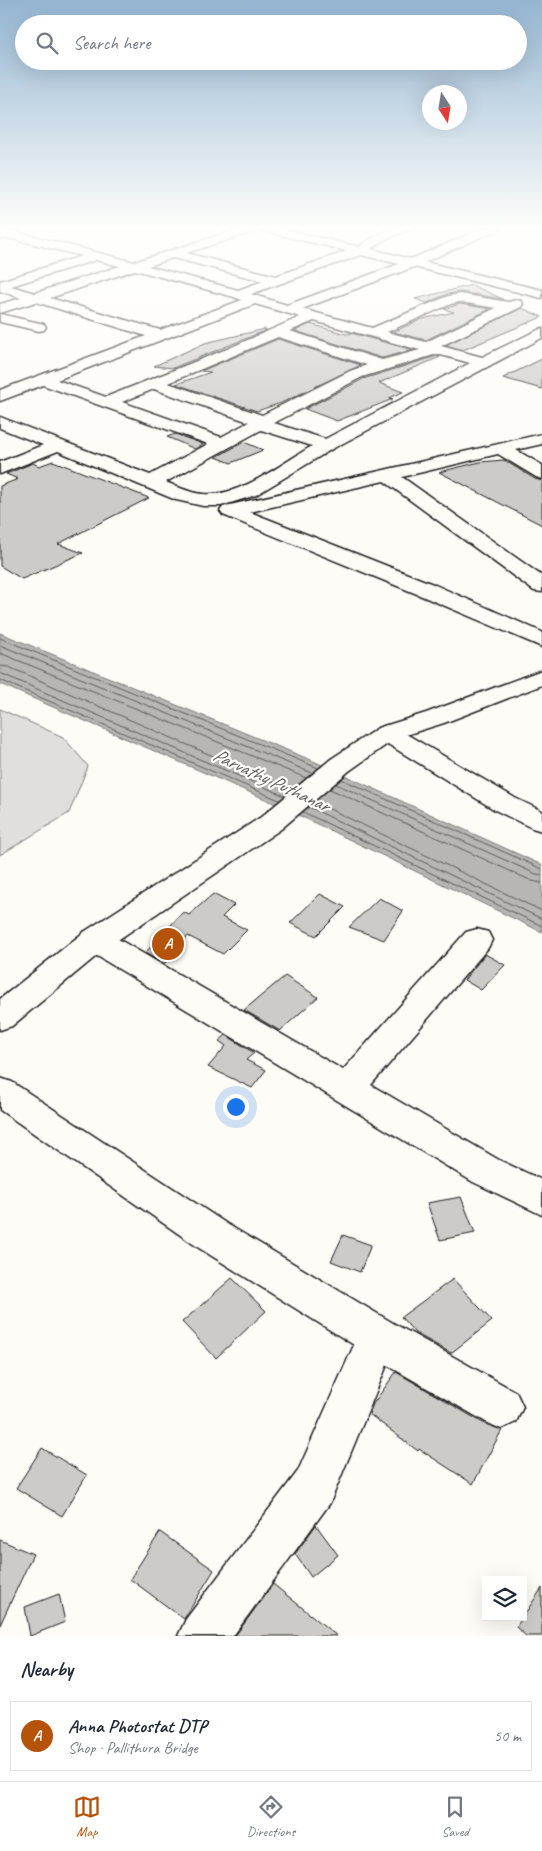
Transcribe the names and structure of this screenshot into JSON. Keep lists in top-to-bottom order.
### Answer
{
  "water": ["Parvathy Puthanar"],
  "north": "bottom",
  "page": {
    "search": "Search here",
    "pins": "A",
    "heading": "Nearby",
    "list": [
      {
        "mark": "A",
        "name": "Anna Photostat DTP",
        "note": "Shop · Pallithura Bridge",
        "value": "50 m"
      }
    ],
    "nav": ["Map", "Directions", "Saved"]
  }
}
